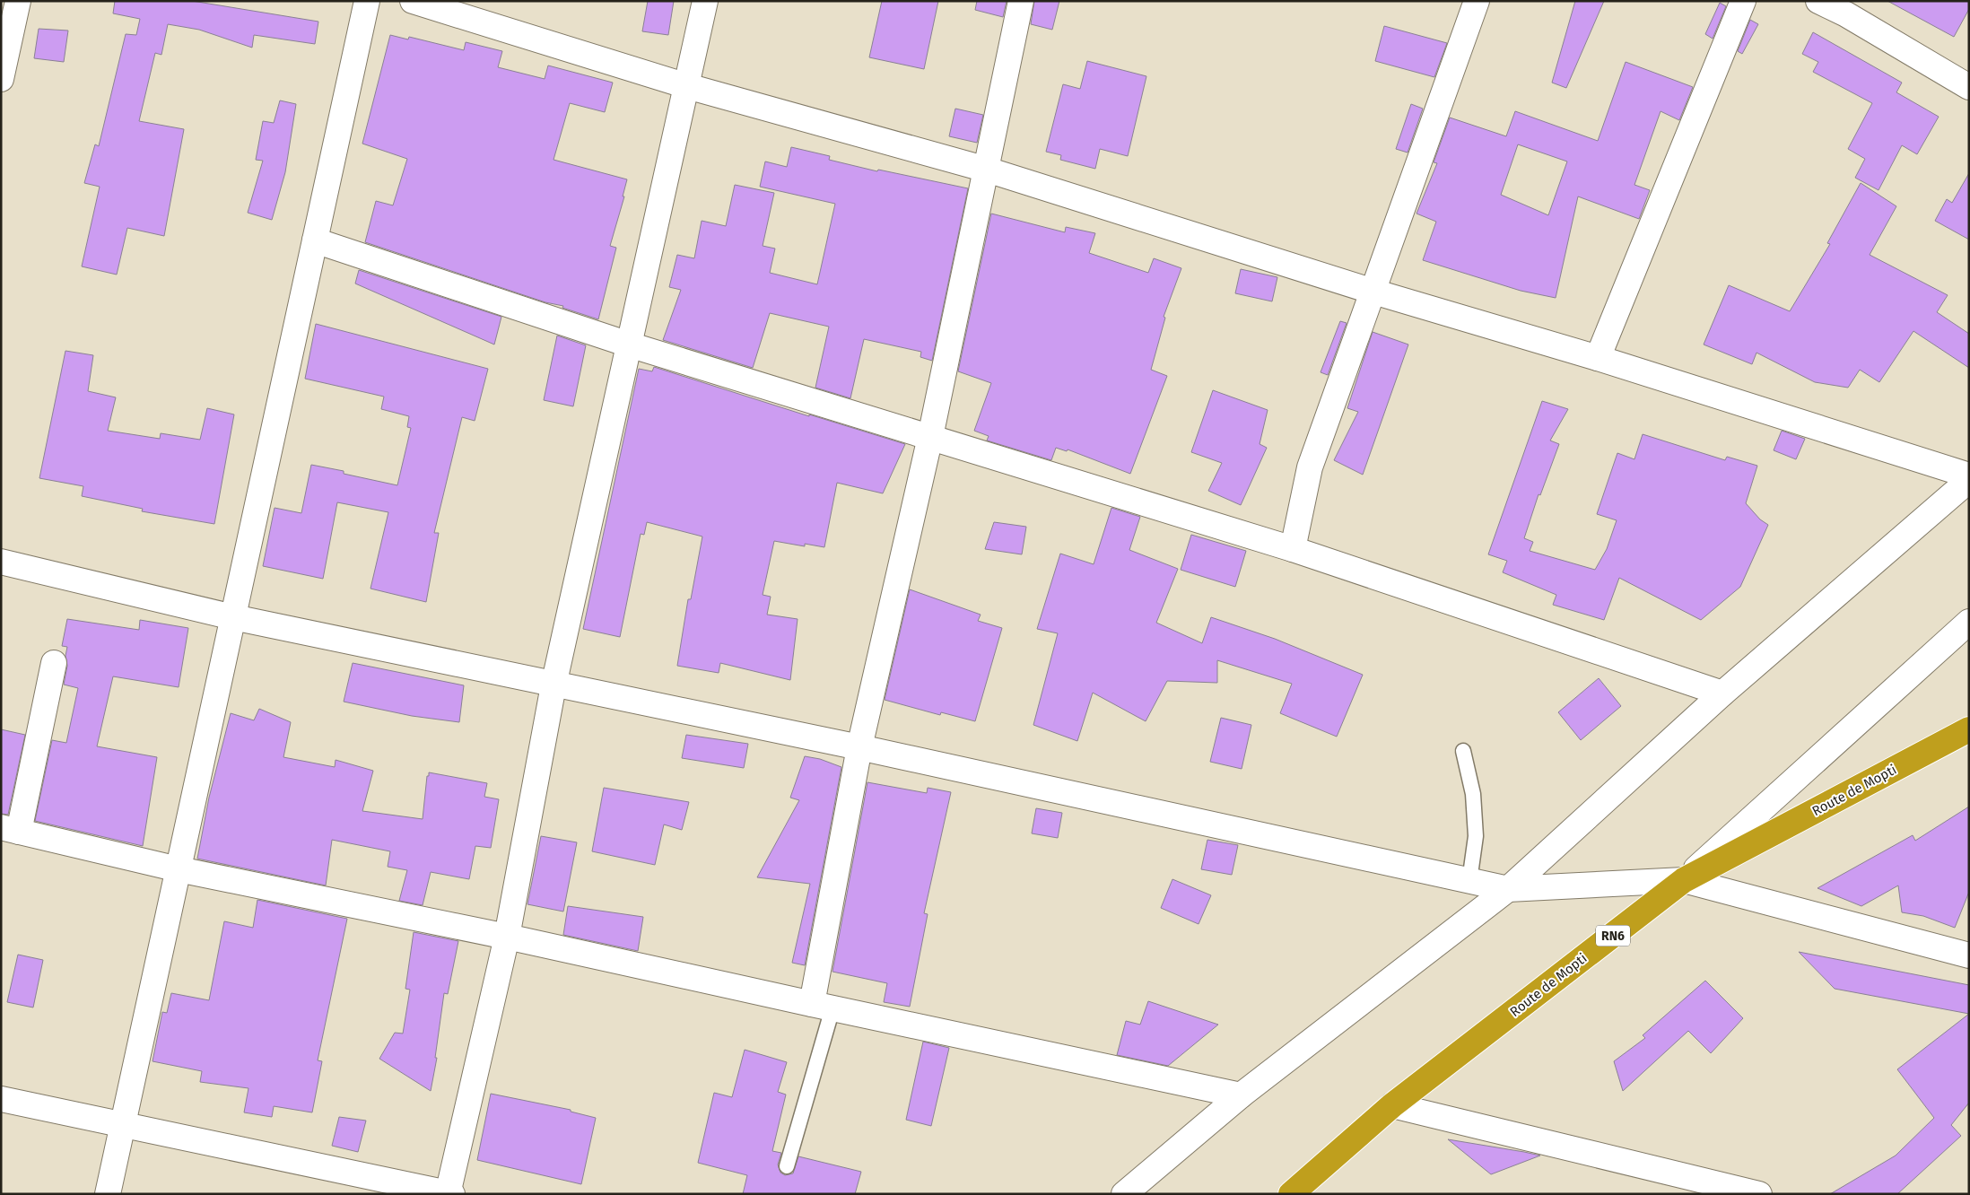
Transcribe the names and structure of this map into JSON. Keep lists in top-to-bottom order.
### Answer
{
  "streets": {
    "highway": ["Route de Mopti", "RN6"]
  }
}
